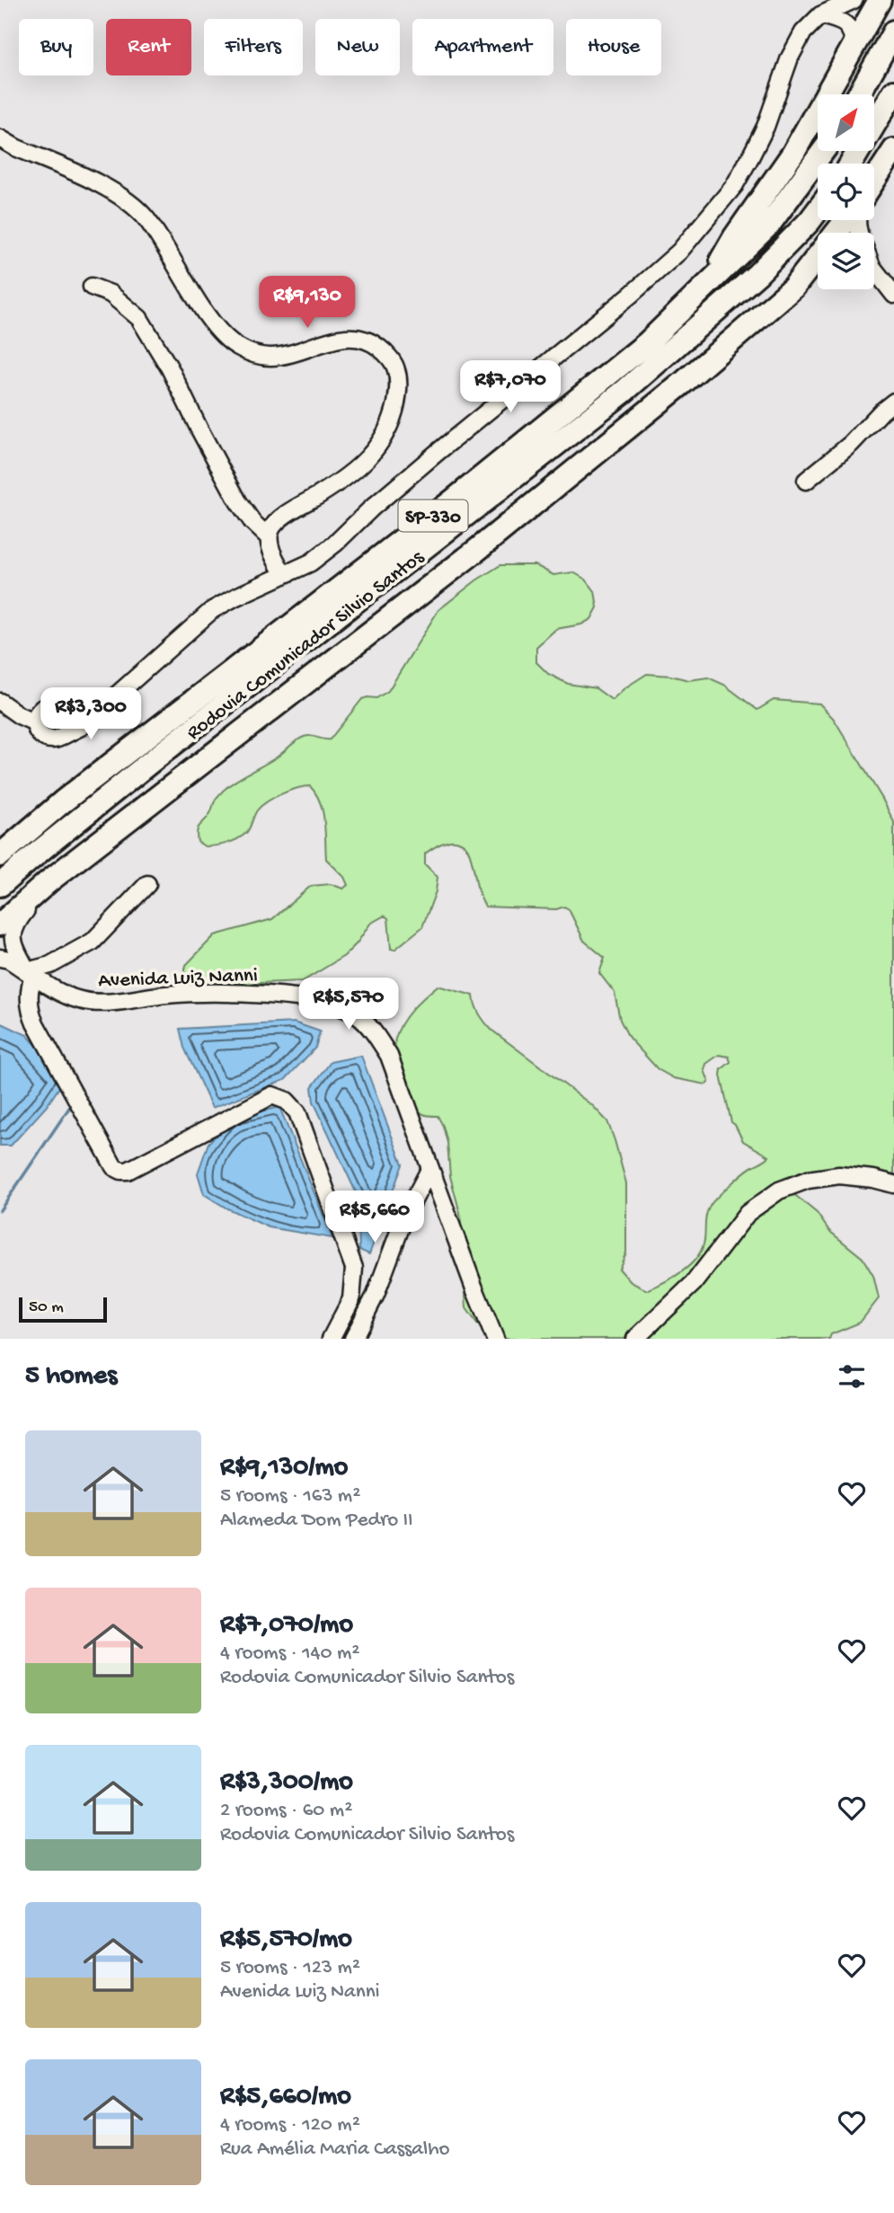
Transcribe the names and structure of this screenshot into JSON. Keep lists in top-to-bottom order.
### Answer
{
  "streets": {
    "highway": ["SP-330", "Rodovia Comunicador Silvio Santos"],
    "street": ["Avenida Luiz Nanni"]
  },
  "scale_bar": "50 m",
  "north": "top right",
  "page": {
    "chip": [
      "Buy",
      "Rent",
      "Filters",
      "New",
      "Apartment",
      "House"
    ],
    "price": [
      "R$9,130",
      "R$7,070",
      "R$3,300",
      "R$5,570",
      "R$5,660"
    ],
    "scale": "50 m",
    "heading": "5 homes",
    "list": [
      {
        "name": "R$9,130/mo",
        "note": "5 rooms · 163 m² · Alameda Dom Pedro II"
      },
      {
        "name": "R$7,070/mo",
        "note": "4 rooms · 140 m² · Rodovia Comunicador Silvio Santos"
      },
      {
        "name": "R$3,300/mo",
        "note": "2 rooms · 60 m² · Rodovia Comunicador Silvio Santos"
      },
      {
        "name": "R$5,570/mo",
        "note": "5 rooms · 123 m² · Avenida Luiz Nanni"
      },
      {
        "name": "R$5,660/mo",
        "note": "4 rooms · 120 m² · Rua Amélia Maria Cassalho"
      }
    ]
  }
}
